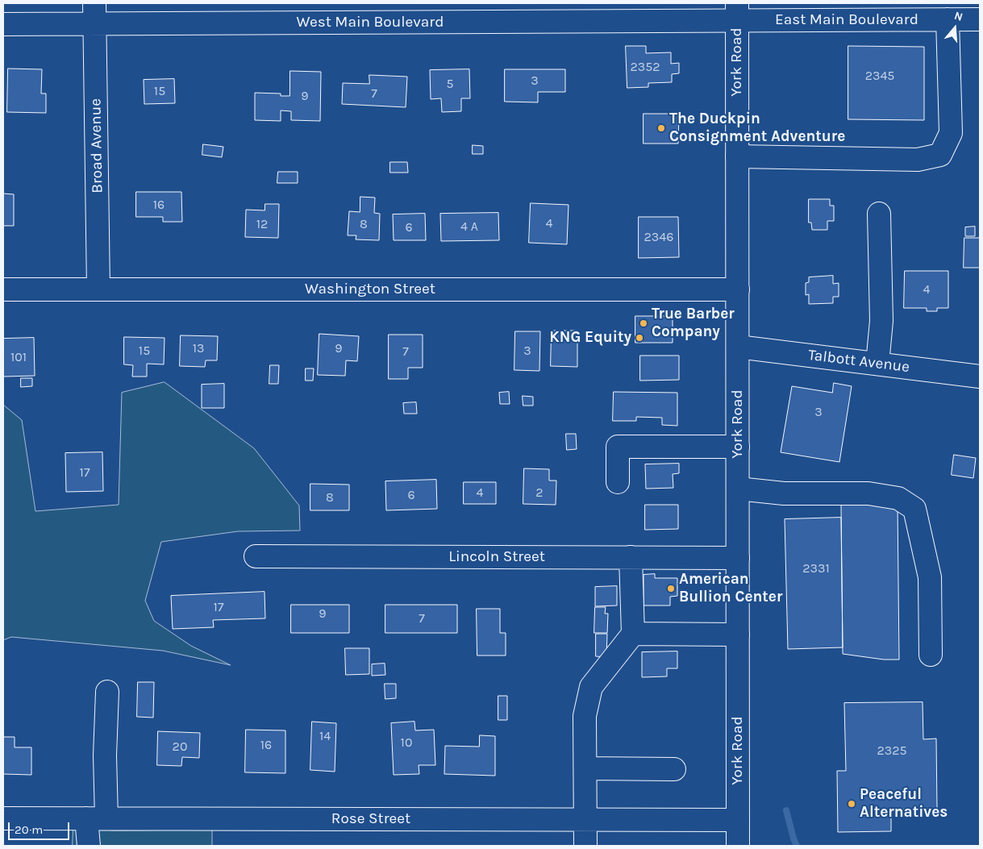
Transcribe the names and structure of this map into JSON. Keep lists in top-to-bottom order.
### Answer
{
  "streets": {
    "street": [
      "East Main Boulevard",
      "West Main Boulevard",
      "York Road",
      "Broad Avenue",
      "Washington Street",
      "Talbott Avenue",
      "Lincoln Street",
      "Rose Street"
    ]
  },
  "crossings": [
    ["East Main Boulevard", "West Main Boulevard"],
    ["East Main Boulevard", "York Road"],
    ["West Main Boulevard", "York Road"],
    ["West Main Boulevard", "Broad Avenue"],
    ["York Road", "Washington Street"],
    ["York Road", "Talbott Avenue"],
    ["York Road", "Lincoln Street"],
    ["York Road", "Rose Street"],
    ["Broad Avenue", "Washington Street"]
  ],
  "places": [
    "The Duckpin Consignment Adventure",
    "True Barber Company",
    "KNG Equity",
    "American Bullion Center",
    "Peaceful Alternatives"
  ],
  "house_numbers": [
    "2352",
    "2345",
    "3",
    "5",
    "15",
    "7",
    "9",
    "16",
    "4",
    "12",
    "8",
    "4 A",
    "6",
    "2346",
    "4",
    "13",
    "9",
    "15",
    "3",
    "7",
    "101",
    "3",
    "17",
    "4",
    "2",
    "6",
    "8",
    "2331",
    "17",
    "9",
    "7",
    "14",
    "10",
    "16",
    "20",
    "2325"
  ],
  "scale_bar": "20 m",
  "north": "top"
}
